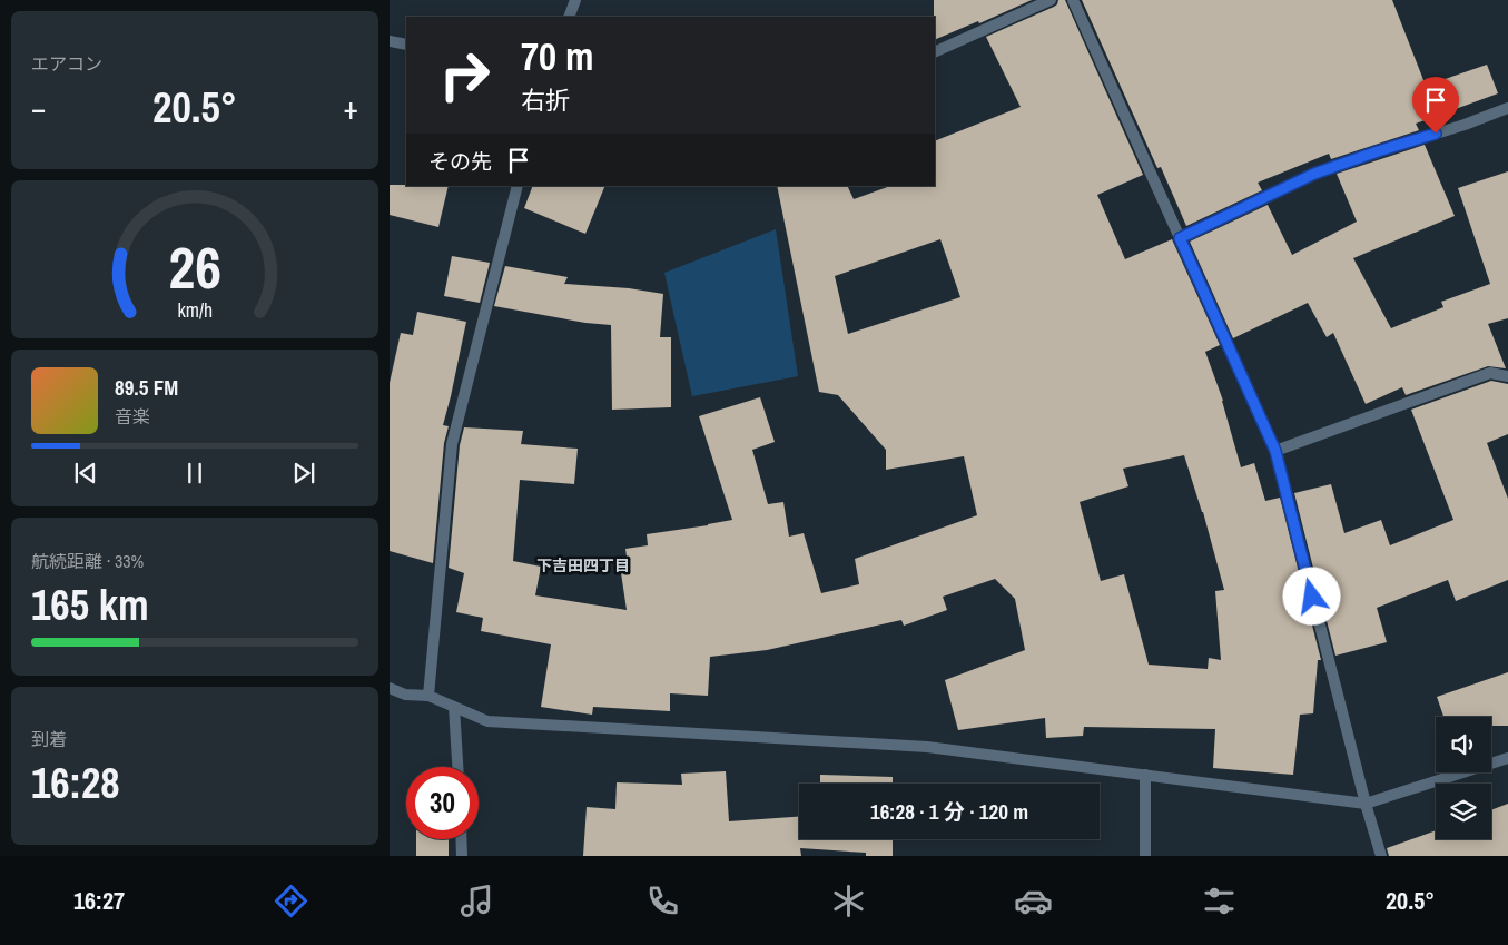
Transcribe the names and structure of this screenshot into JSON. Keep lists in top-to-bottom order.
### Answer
{
  "districts": ["下吉田四丁目"],
  "page": {
    "tile": [
      "エアコン",
      ["航続距離 · 33%", "165 km"],
      ["到着", "16:28"]
    ],
    "turn": ["70 m", "右折"],
    "heat": ["−", "20.5°", "+"],
    "then": "その先",
    "song": ["89.5 FM", "音楽"],
    "limit": "30",
    "trip": "16:28 · 1 分 · 120 m",
    "tabs": ["16:27", "20.5°"],
    "gauge": ["26", "km/h"]
  }
}
